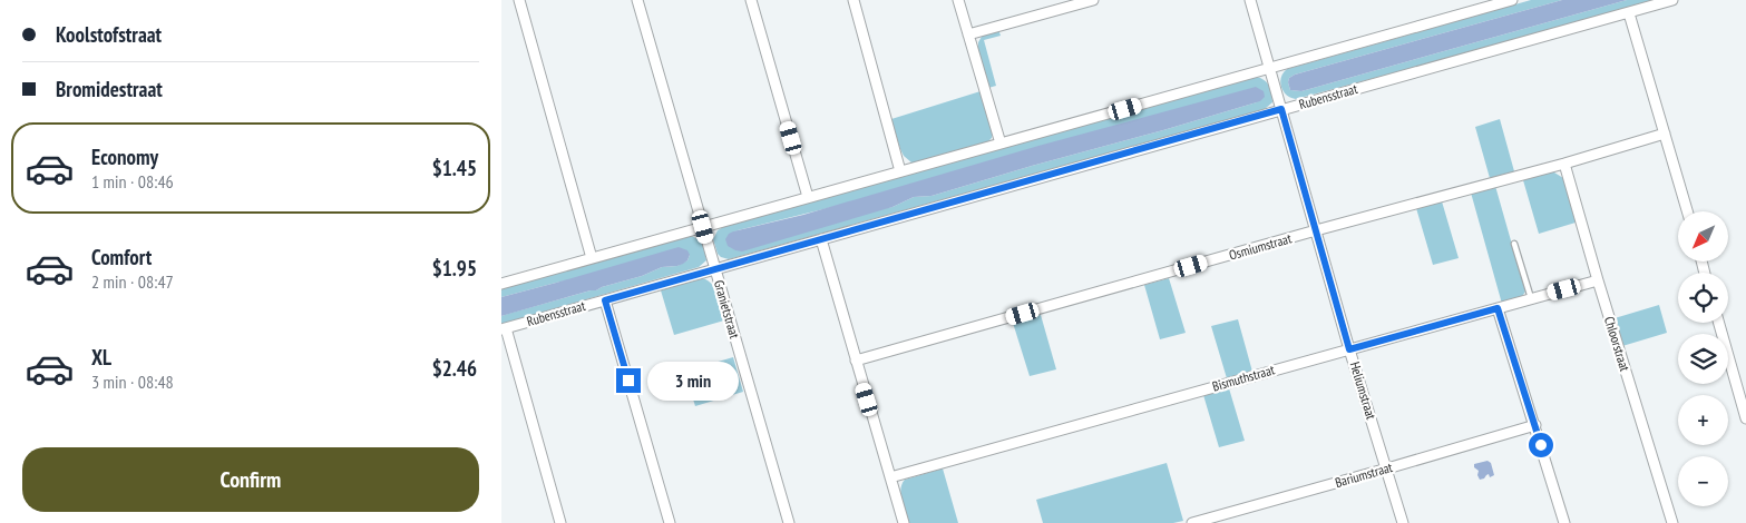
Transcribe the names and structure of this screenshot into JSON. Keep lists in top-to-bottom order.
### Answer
{
  "streets": {
    "street": [
      "Rubensstraat",
      "Osmiumstraat",
      "Granietstraat",
      "Chloorstraat",
      "Bismuthstraat",
      "Heliumstraat",
      "Bariumstraat"
    ]
  },
  "crossings": [
    ["Rubensstraat", "Granietstraat"],
    ["Rubensstraat", "Heliumstraat"],
    ["Osmiumstraat", "Chloorstraat"],
    ["Osmiumstraat", "Heliumstraat"],
    ["Chloorstraat", "Bismuthstraat"],
    ["Bismuthstraat", "Heliumstraat"],
    ["Heliumstraat", "Bariumstraat"]
  ],
  "north": "bottom left",
  "page": {
    "banner": ["Koolstofstraat", "Bromidestraat"],
    "list": [
      {
        "name": "Economy",
        "note": "1 min · 08:46",
        "value": "$1.45"
      },
      {
        "name": "Comfort",
        "note": "2 min · 08:47",
        "value": "$1.95"
      },
      {
        "name": "XL",
        "note": "3 min · 08:48",
        "value": "$2.46"
      }
    ],
    "map_buttons": ["+", "−"],
    "bubble": "3 min",
    "buttons": "Confirm"
  }
}
